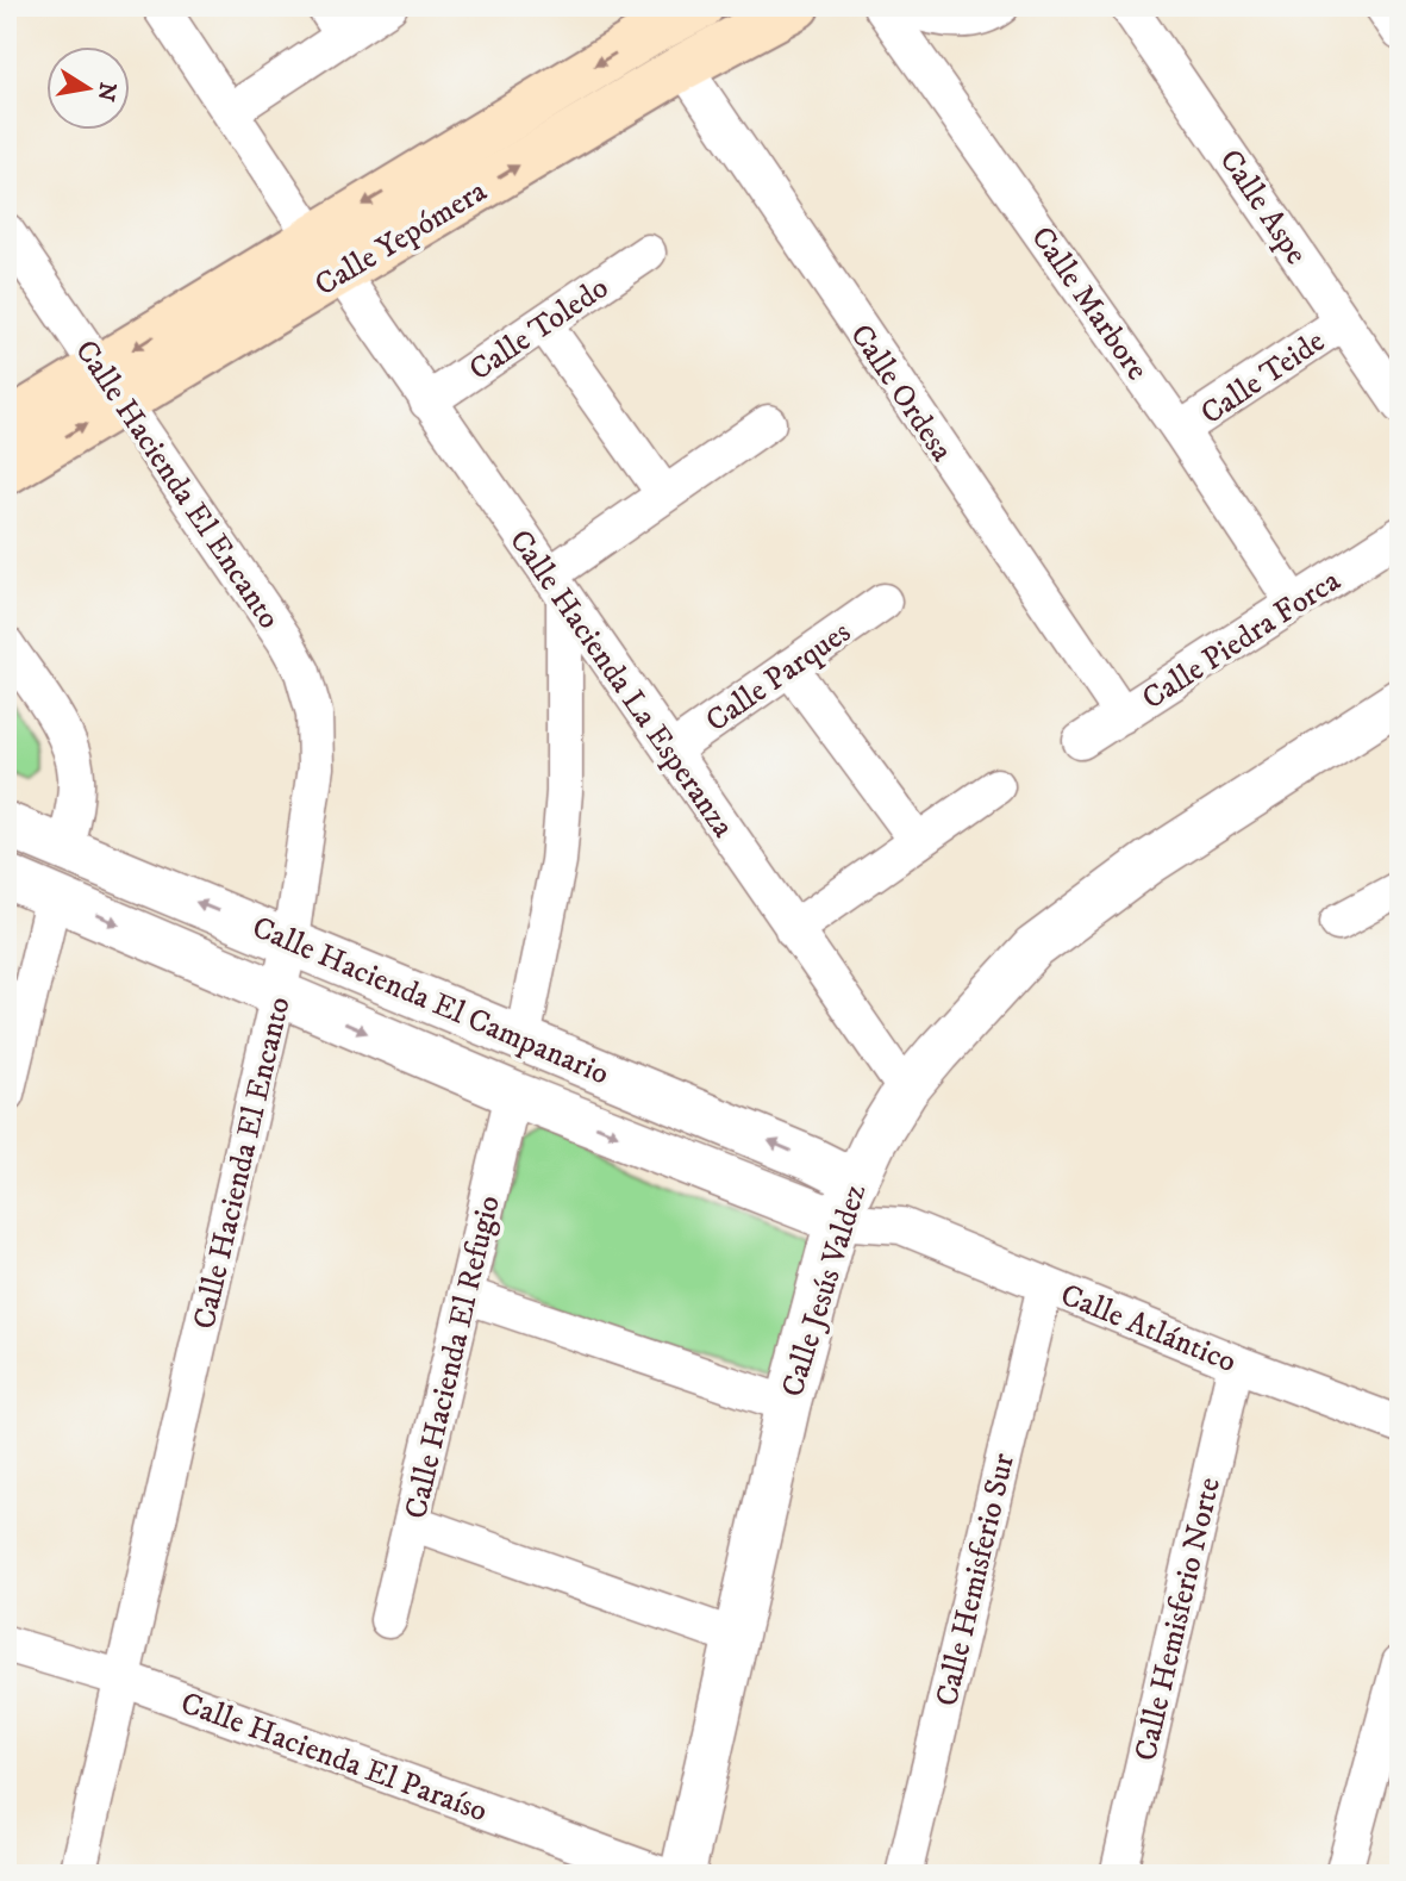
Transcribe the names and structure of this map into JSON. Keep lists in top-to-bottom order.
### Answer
{
  "streets": {
    "main road": ["Calle Yepómera"],
    "street": [
      "Calle Aspe",
      "Calle Marbore",
      "Calle Toledo",
      "Calle Teide",
      "Calle Ordesa",
      "Calle Hacienda El Encanto",
      "Calle Piedra Forca",
      "Calle Parques",
      "Calle Hacienda La Esperanza",
      "Calle Hacienda El Campanario",
      "Calle Jesús Valdez",
      "Calle Atlántico",
      "Calle Hacienda El Refugio",
      "Calle Hemisferio Sur",
      "Calle Hemisferio Norte",
      "Calle Hacienda El Paraíso"
    ]
  },
  "crossings": [
    ["Calle Aspe", "Calle Teide"],
    ["Calle Yepómera", "Calle Ordesa"],
    ["Calle Yepómera", "Calle Hacienda El Encanto"],
    ["Calle Yepómera", "Calle Hacienda La Esperanza"],
    ["Calle Marbore", "Calle Teide"],
    ["Calle Marbore", "Calle Piedra Forca"],
    ["Calle Toledo", "Calle Hacienda La Esperanza"],
    ["Calle Ordesa", "Calle Piedra Forca"],
    ["Calle Hacienda El Encanto", "Calle Hacienda El Campanario"],
    ["Calle Hacienda El Encanto", "Calle Hacienda El Paraíso"],
    ["Calle Parques", "Calle Hacienda La Esperanza"],
    ["Calle Hacienda La Esperanza", "Calle Jesús Valdez"],
    ["Calle Hacienda El Campanario", "Calle Jesús Valdez"],
    ["Calle Hacienda El Campanario", "Calle Atlántico"],
    ["Calle Hacienda El Campanario", "Calle Hacienda El Refugio"],
    ["Calle Jesús Valdez", "Calle Atlántico"],
    ["Calle Atlántico", "Calle Hemisferio Sur"],
    ["Calle Atlántico", "Calle Hemisferio Norte"]
  ],
  "north": "right"
}
